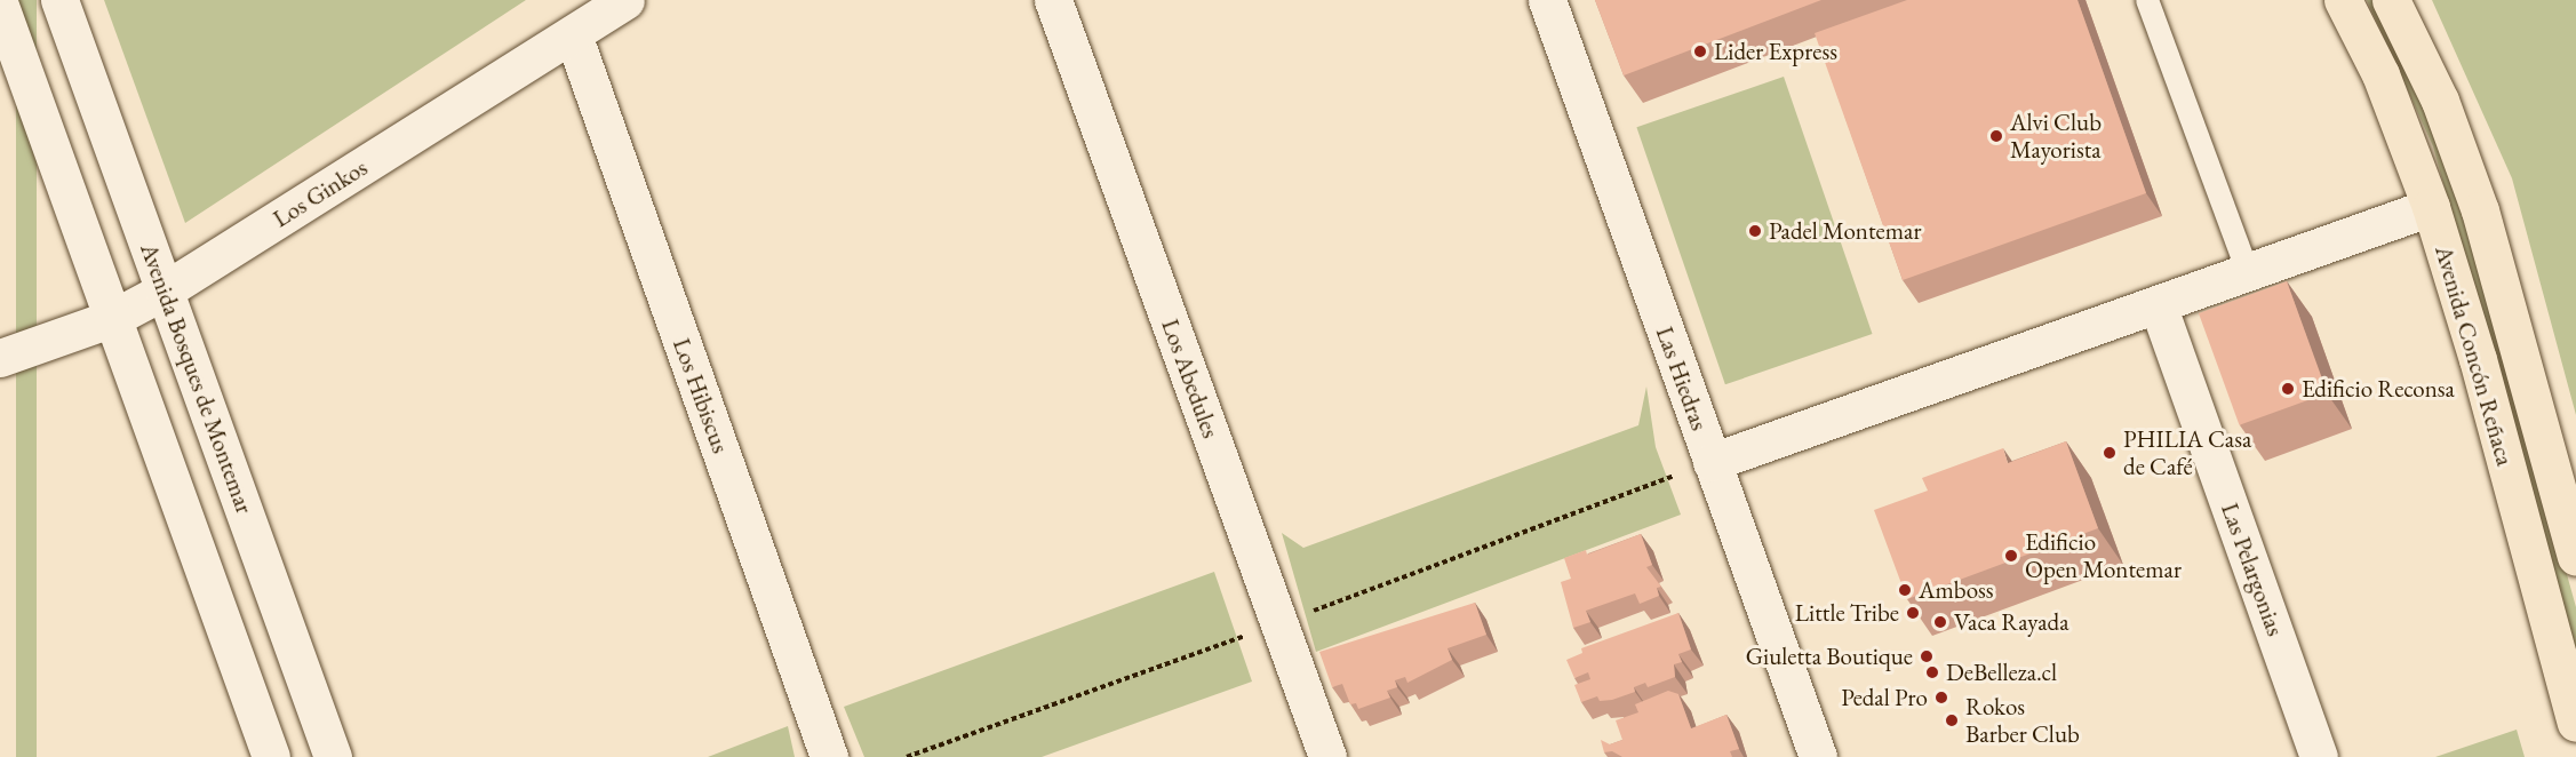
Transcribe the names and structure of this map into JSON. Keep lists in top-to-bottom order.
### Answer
{
  "streets": {
    "main road": ["Avenida Concón Reñaca"],
    "street": [
      "Los Ginkos",
      "Avenida Bosques de Montemar",
      "Los Abedules",
      "Las Hiedras",
      "Los Hibiscus",
      "Las Pelargonias"
    ]
  },
  "crossings": [
    ["Los Ginkos", "Avenida Bosques de Montemar"],
    ["Los Ginkos", "Los Hibiscus"]
  ],
  "places": [
    "Lider Express",
    "Alvi Club Mayorista",
    "Padel Montemar",
    "Edificio Reconsa",
    "PHILIA Casa de Café",
    "Edificio Open Montemar",
    "Amboss",
    "Little Tribe",
    "Vaca Rayada",
    "Giuletta Boutique",
    "DeBelleza.cl",
    "Pedal Pro",
    "Rokos Barber Club"
  ]
}
